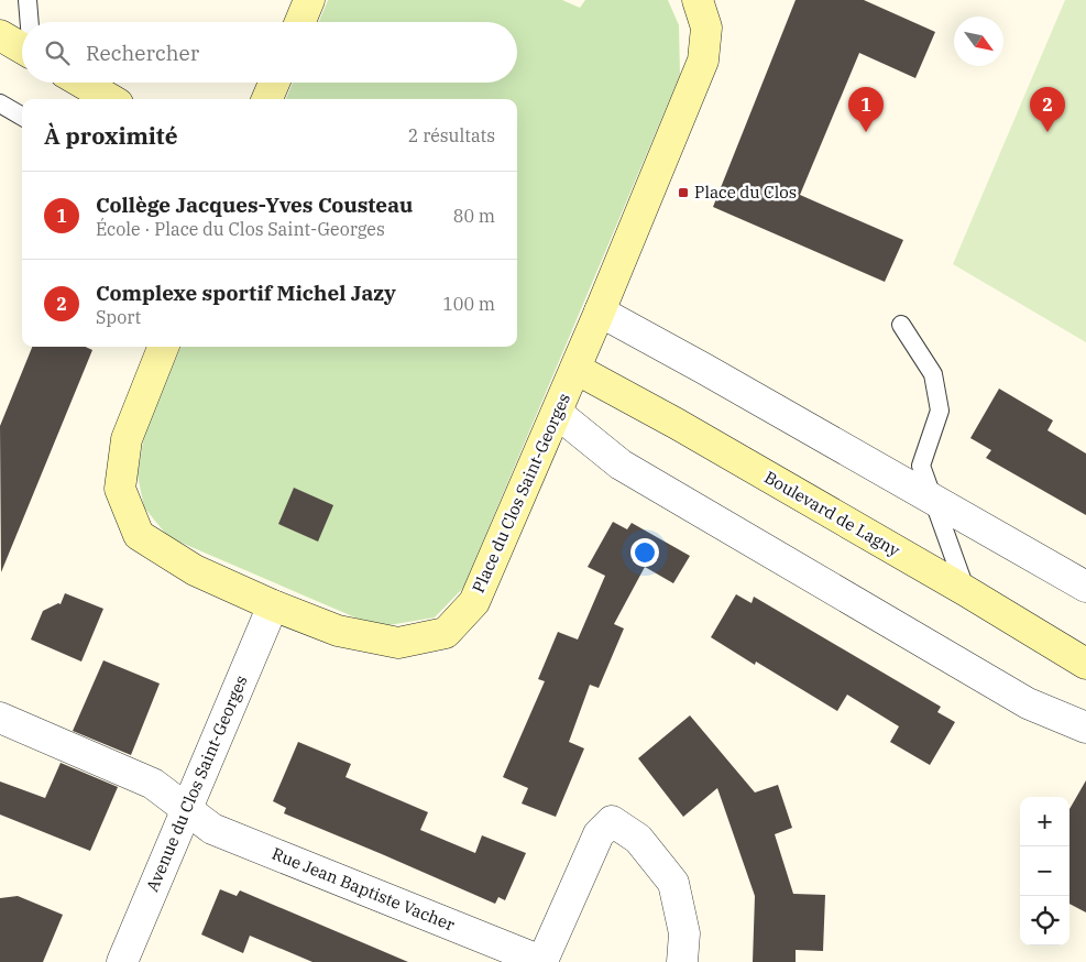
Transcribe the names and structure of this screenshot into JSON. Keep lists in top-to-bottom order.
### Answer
{
  "streets": {
    "main road": ["Place du Clos Saint-Georges", "Boulevard de Lagny"],
    "street": ["Avenue du Clos Saint-Georges", "Rue Jean Baptiste Vacher"]
  },
  "crossings": [
    ["Place du Clos Saint-Georges", "Boulevard de Lagny"],
    ["Place du Clos Saint-Georges", "Avenue du Clos Saint-Georges"],
    ["Avenue du Clos Saint-Georges", "Rue Jean Baptiste Vacher"]
  ],
  "places": {
    "transit": ["Place du Clos"]
  },
  "north": "bottom right",
  "page": {
    "search": "Rechercher",
    "pins": ["1", "2"],
    "heading": ["À proximité", "2 résultats"],
    "list": [
      {
        "mark": "1",
        "name": "Collège Jacques-Yves Cousteau",
        "note": "École · Place du Clos Saint-Georges",
        "value": "80 m"
      },
      {
        "mark": "2",
        "name": "Complexe sportif Michel Jazy",
        "note": "Sport",
        "value": "100 m"
      }
    ],
    "map_buttons": ["+", "−"]
  }
}
